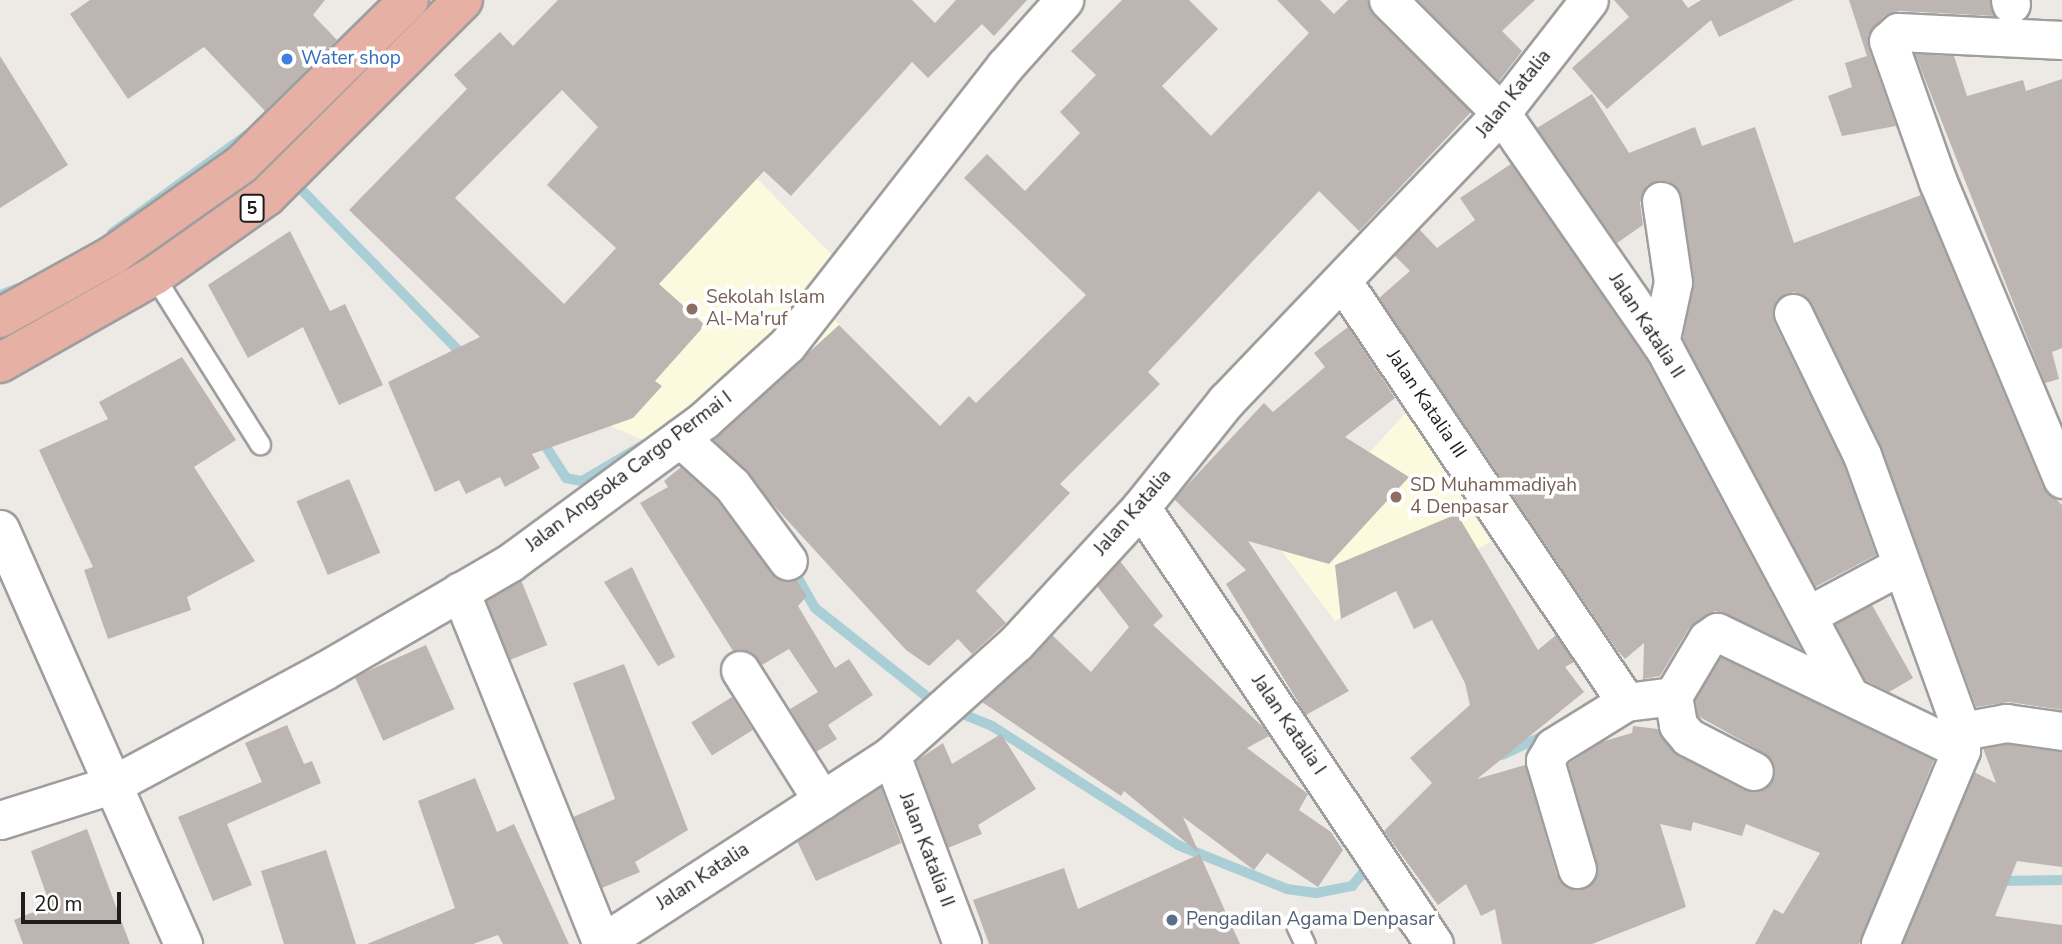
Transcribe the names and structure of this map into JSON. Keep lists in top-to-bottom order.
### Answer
{
  "streets": {
    "highway": ["5"],
    "street": [
      "Jalan Katalia",
      "Jalan Katalia II",
      "Jalan Katalia III",
      "Jalan Angsoka Cargo Permai I",
      "Jalan Katalia I"
    ]
  },
  "crossings": [
    ["Jalan Katalia", "Jalan Katalia II"],
    ["Jalan Katalia", "Jalan Katalia III"],
    ["Jalan Katalia", "Jalan Angsoka Cargo Permai I"],
    ["Jalan Katalia", "Jalan Katalia I"]
  ],
  "places": [
    "Water shop",
    "Sekolah Islam Al-Ma'ruf",
    "SD Muhammadiyah 4 Denpasar",
    "Pengadilan Agama Denpasar"
  ],
  "scale_bar": "20 m"
}
